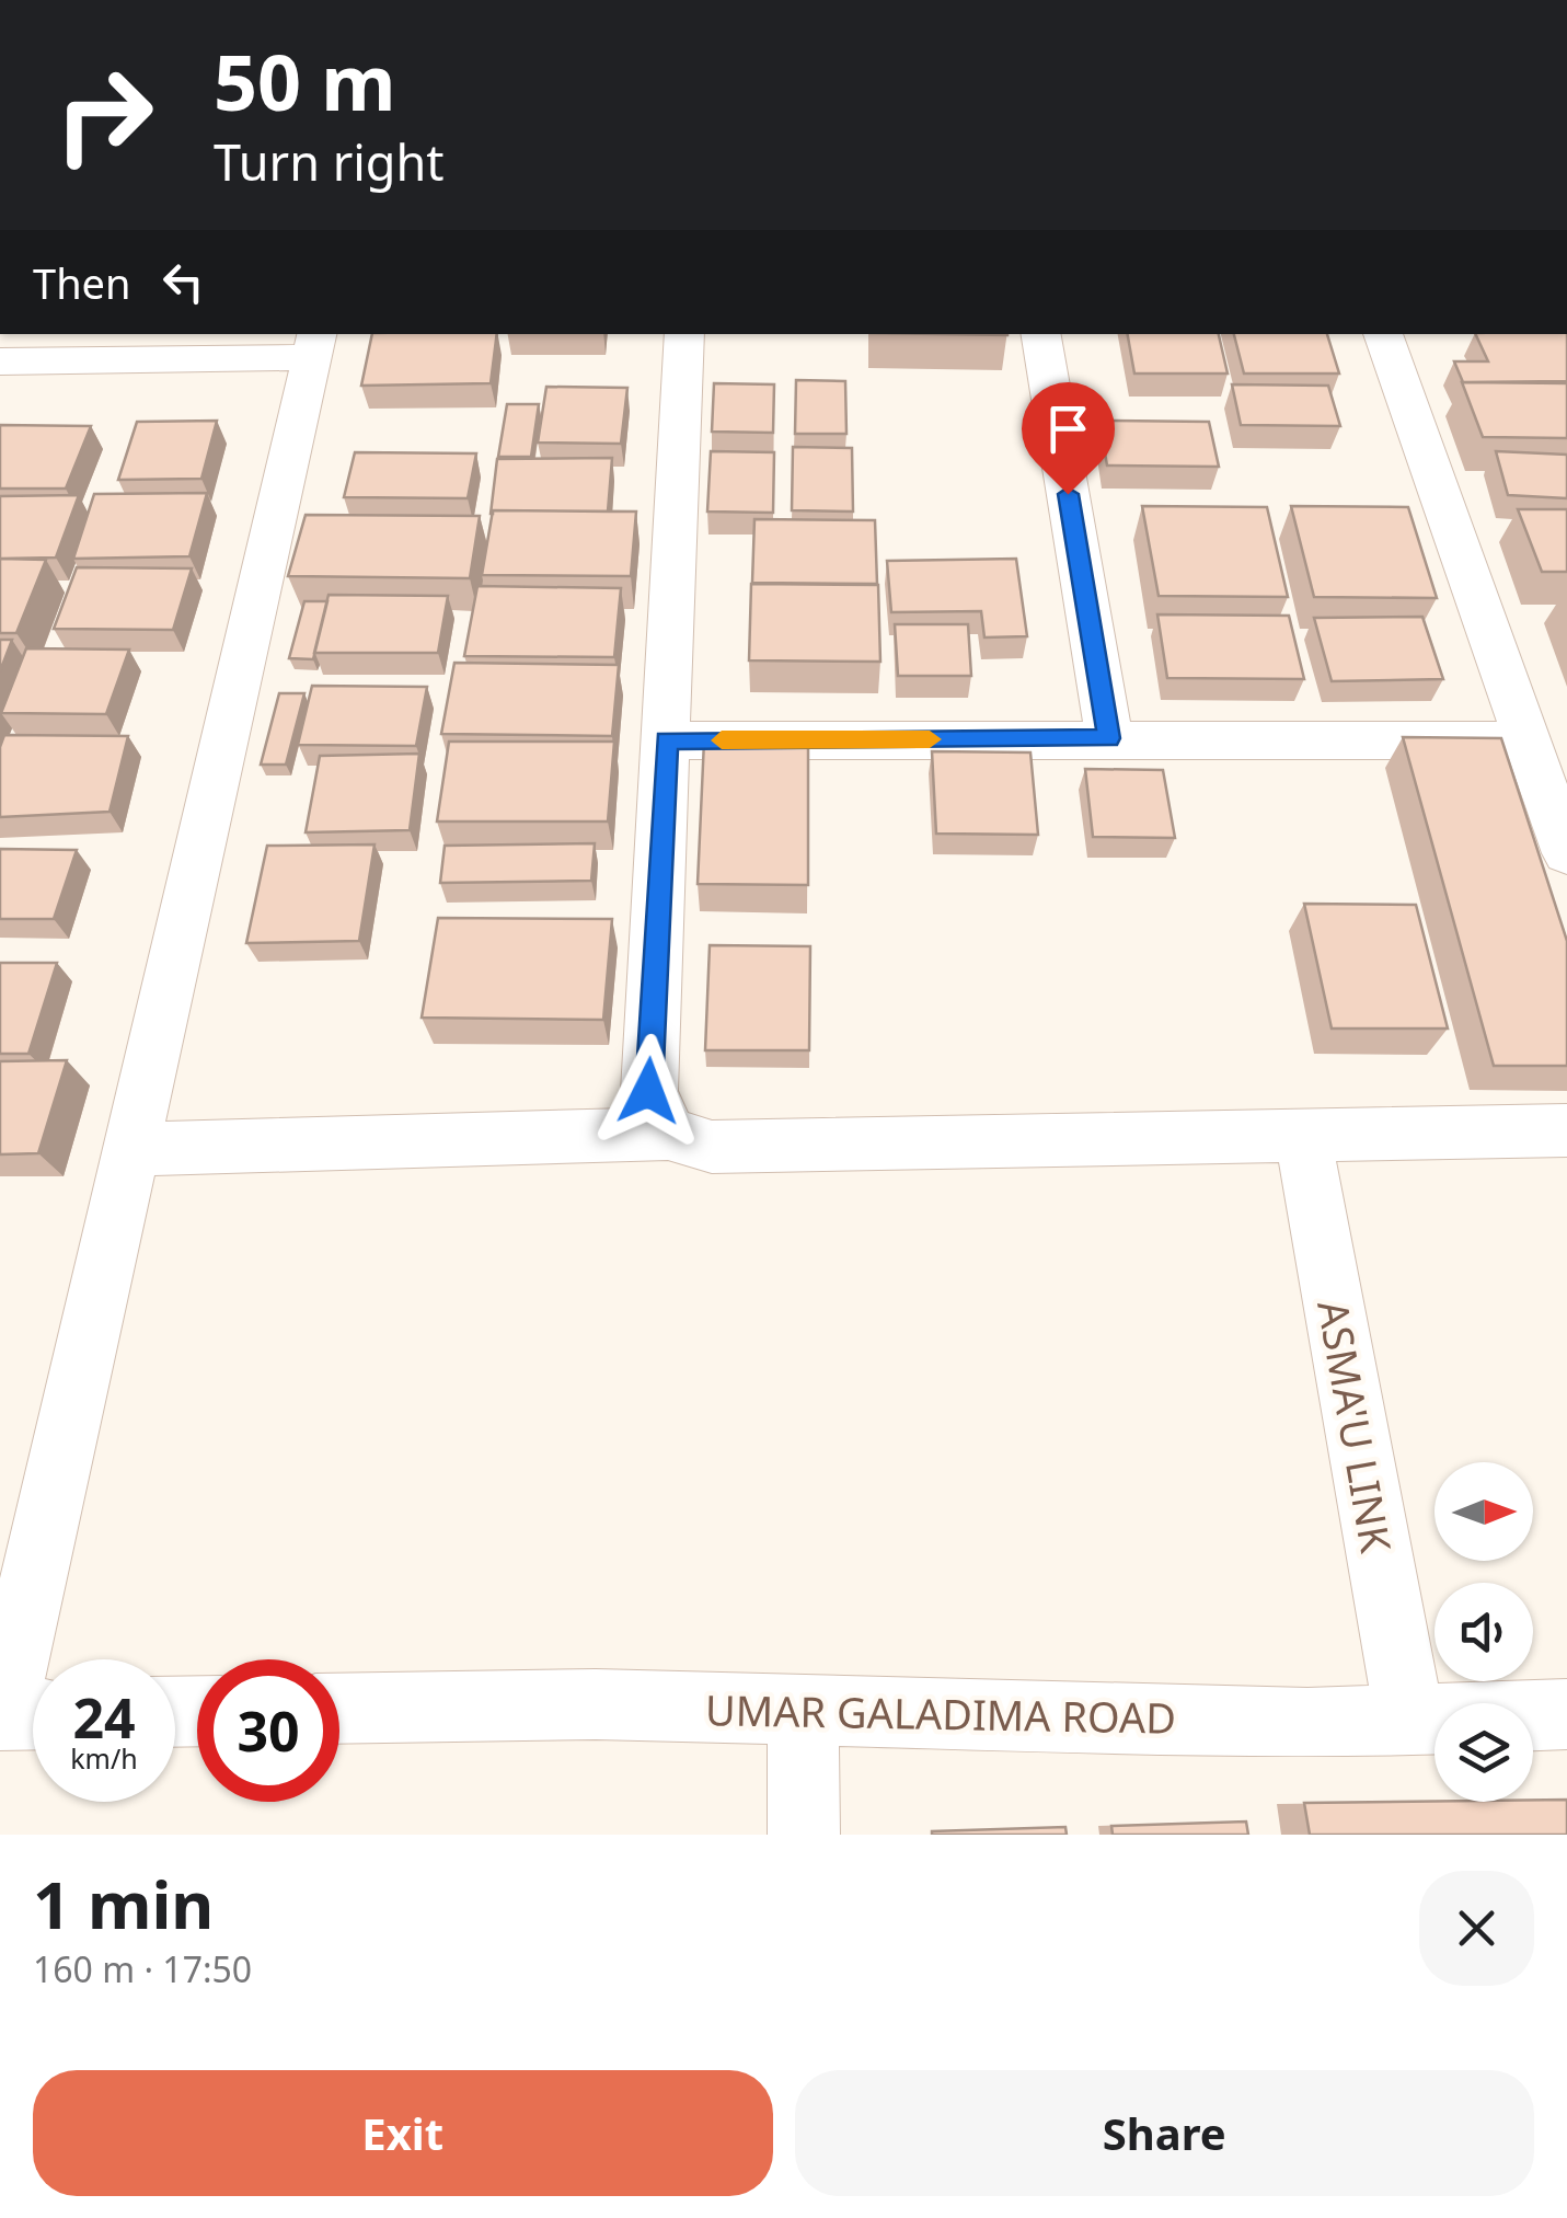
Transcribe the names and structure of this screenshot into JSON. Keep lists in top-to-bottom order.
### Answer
{
  "streets": {
    "street": ["ASMA'U LINK", "UMAR GALADIMA ROAD"]
  },
  "crossings": [
    ["ASMA'U LINK", "UMAR GALADIMA ROAD"]
  ],
  "north": "right",
  "page": {
    "turn": ["50 m", "Turn right"],
    "then": "Then",
    "speed": "24 km/h",
    "limit": "30",
    "heading": ["1 min", "160 m · 17:50"],
    "buttons": ["Exit", "Share"]
  }
}
